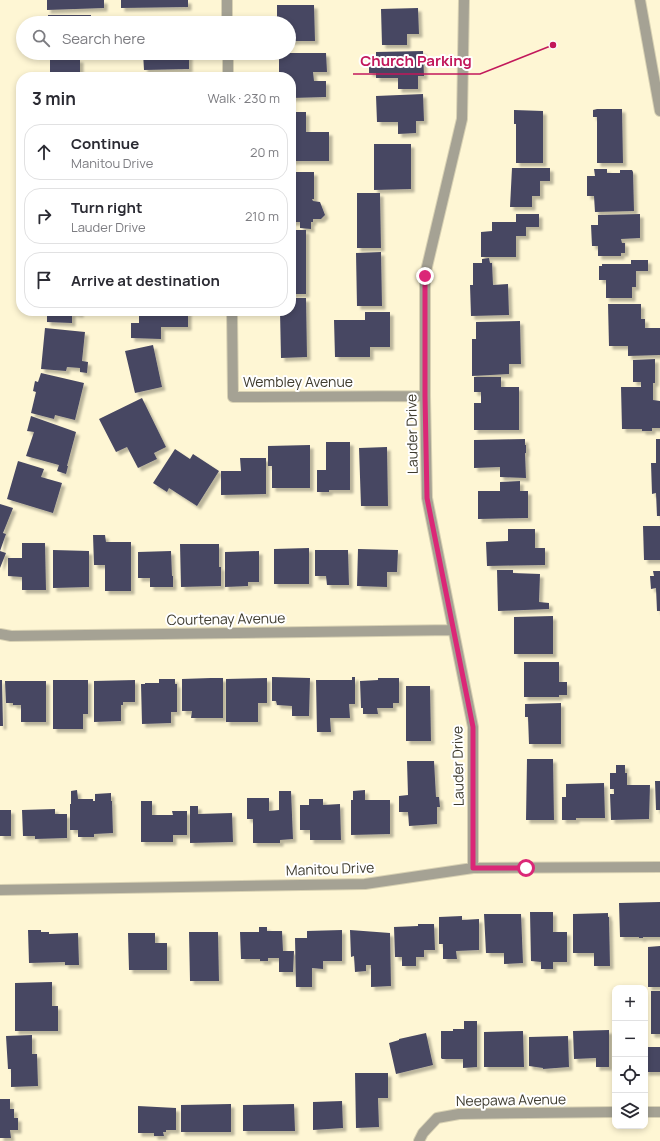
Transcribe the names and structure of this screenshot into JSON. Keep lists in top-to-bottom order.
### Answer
{
  "streets": {
    "street": [
      "Wembley Avenue",
      "Lauder Drive",
      "Courtenay Avenue",
      "Manitou Drive",
      "Neepawa Avenue"
    ]
  },
  "crossings": [
    ["Wembley Avenue", "Lauder Drive"],
    ["Lauder Drive", "Courtenay Avenue"],
    ["Lauder Drive", "Manitou Drive"]
  ],
  "places": ["Church Parking"],
  "page": {
    "search": "Search here",
    "heading": ["3 min", "Walk · 230 m"],
    "list": [
      ["Continue", "Manitou Drive", "20 m"],
      ["Turn right", "Lauder Drive", "210 m"],
      "Arrive at destination"
    ],
    "map_buttons": ["+", "−"]
  }
}
